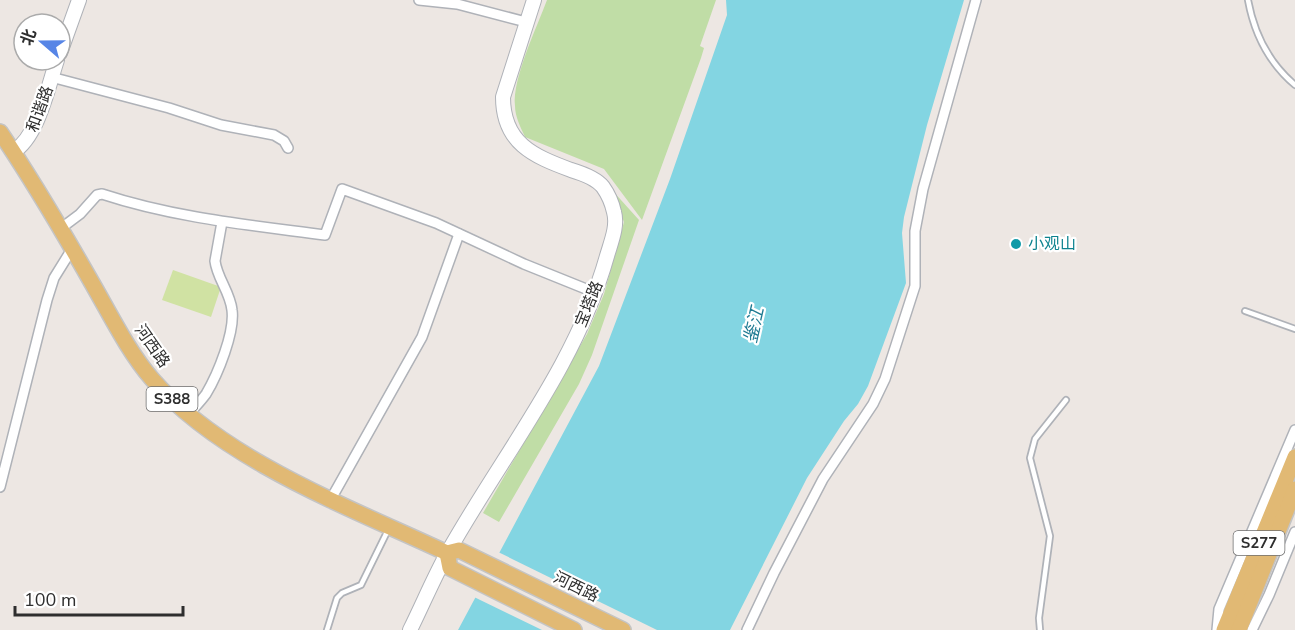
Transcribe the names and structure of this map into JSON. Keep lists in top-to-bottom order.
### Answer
{
  "streets": {
    "main road": ["河西路", "S388", "S277"],
    "street": ["和谐路", "宝塔路"]
  },
  "crossings": [
    ["和谐路", "河西路"],
    ["宝塔路", "河西路"]
  ],
  "water": ["鉴江"],
  "places": ["小观山"],
  "scale_bar": "100 m",
  "north": "left"
}
